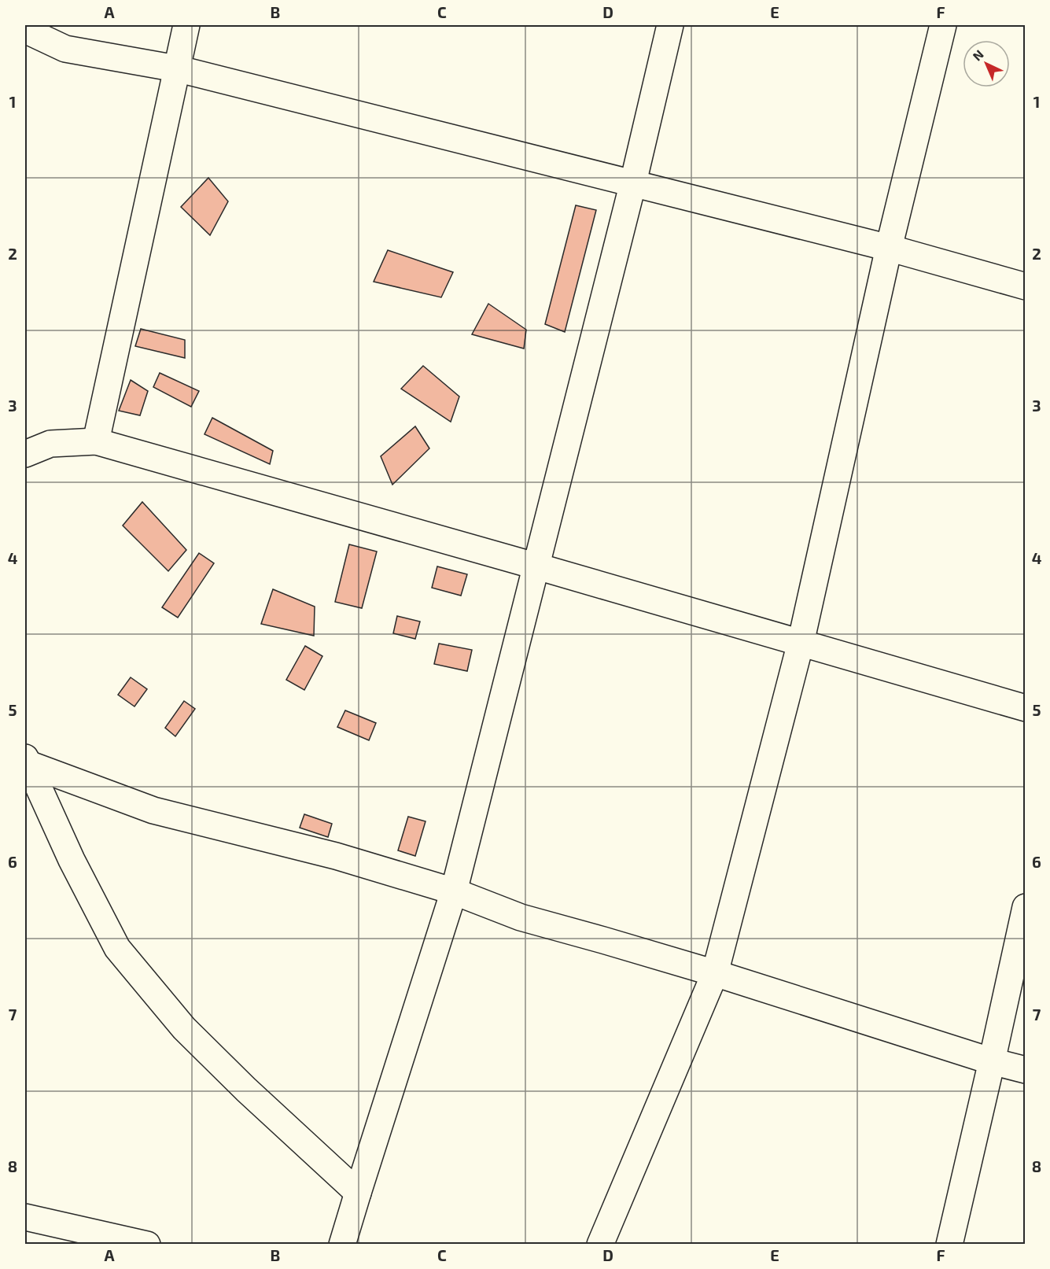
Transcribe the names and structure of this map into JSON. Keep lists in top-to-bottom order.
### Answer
{
  "north": "top left",
  "grid": {
    "columns": [
      "A",
      "B",
      "C",
      "D",
      "E",
      "F"
    ],
    "rows": [
      "1",
      "2",
      "3",
      "4",
      "5",
      "6",
      "7",
      "8"
    ]
  }
}
